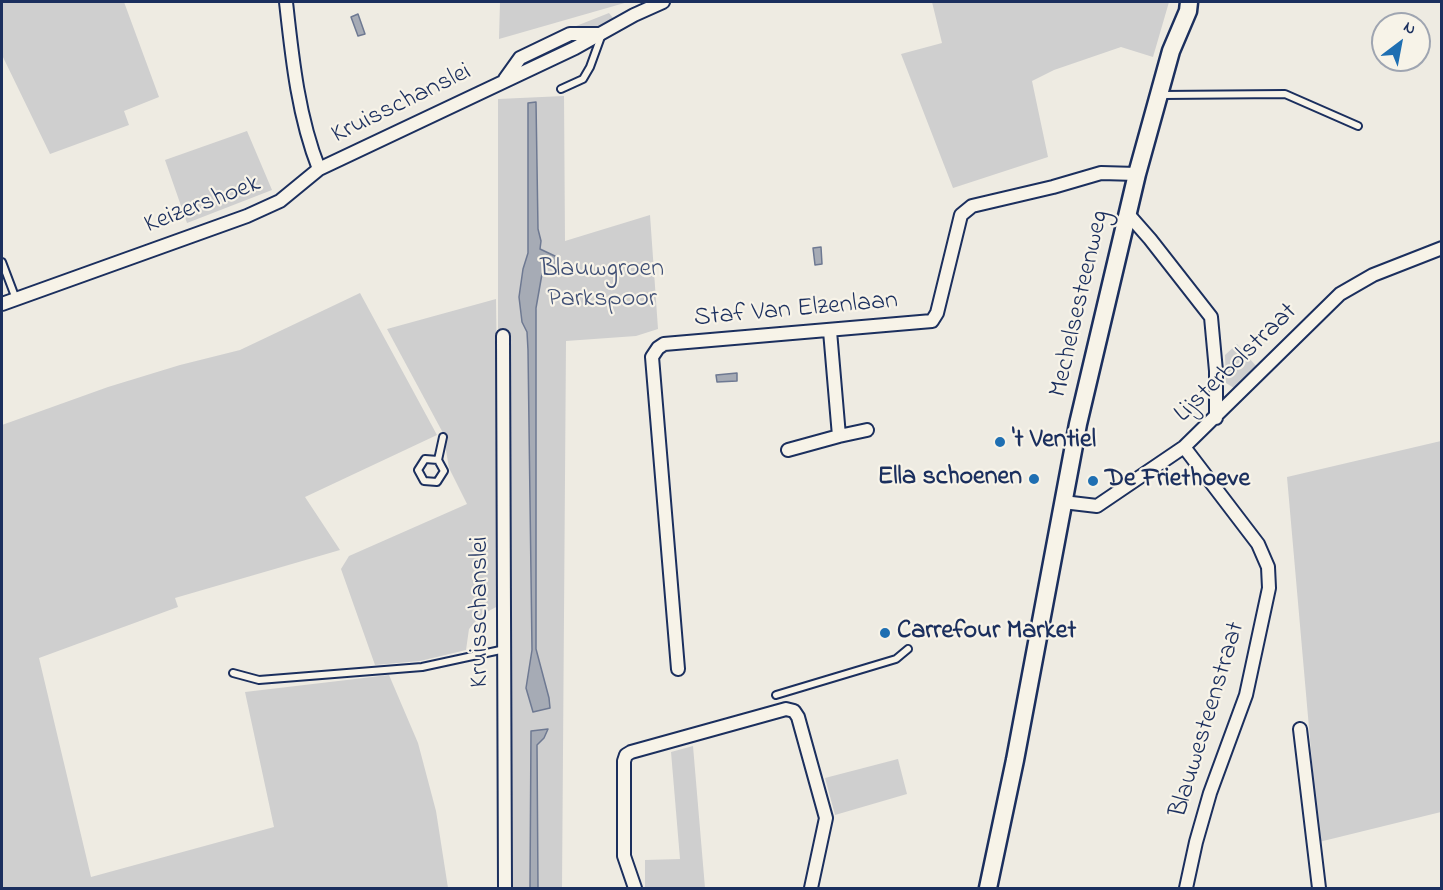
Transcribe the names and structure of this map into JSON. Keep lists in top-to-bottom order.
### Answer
{
  "streets": {
    "street": [
      "Kruisschanslei",
      "Keizershoek",
      "Mechelsesteenweg",
      "Staf Van Elzenlaan",
      "Lijsterbolstraat",
      "Blauwesteenstraat"
    ]
  },
  "crossings": [
    ["Kruisschanslei", "Keizershoek"],
    ["Mechelsesteenweg", "Staf Van Elzenlaan"],
    ["Mechelsesteenweg", "Lijsterbolstraat"],
    ["Lijsterbolstraat", "Blauwesteenstraat"]
  ],
  "parks": ["Blauwgroen Parkspoor"],
  "places": [
    "'t Ventiel",
    "Ella schoenen",
    "De Friethoeve",
    "Carrefour Market"
  ],
  "north": "top right"
}
